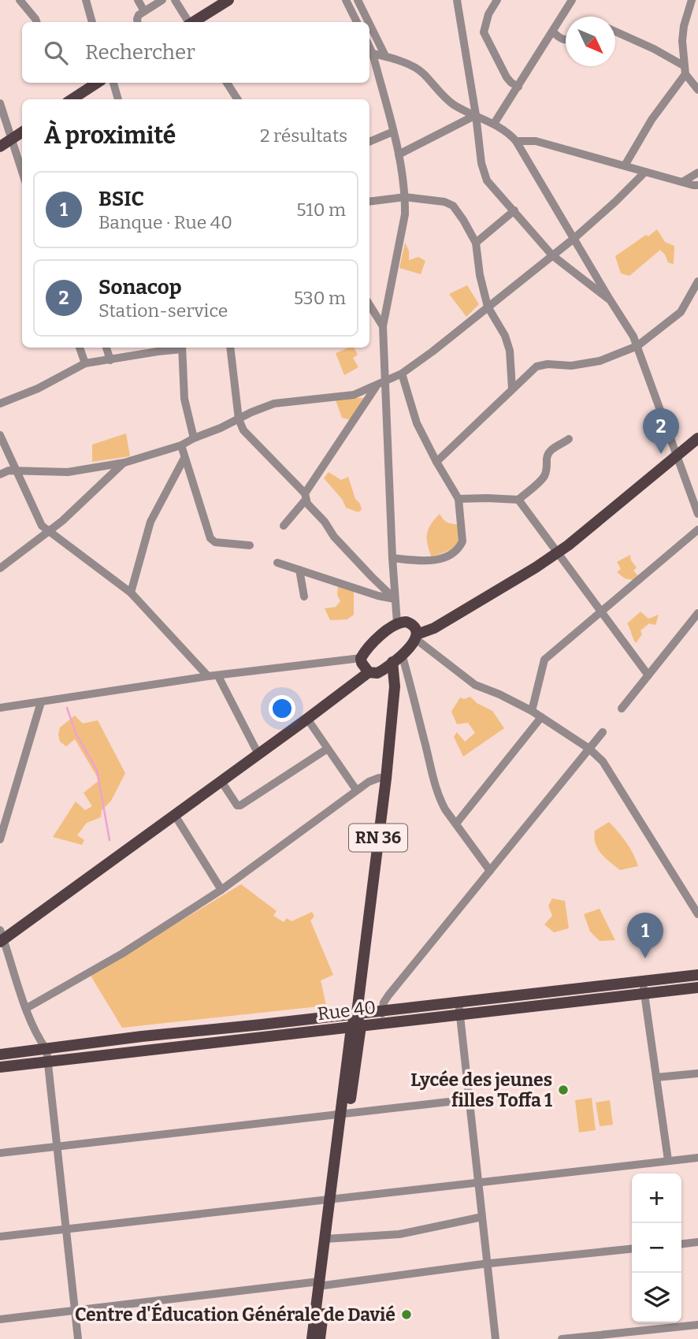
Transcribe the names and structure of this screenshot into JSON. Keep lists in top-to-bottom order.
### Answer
{
  "streets": {
    "main road": ["RN 36", "Rue 40"]
  },
  "crossings": [
    ["RN 36", "Rue 40"]
  ],
  "places": ["Lycée des jeunes filles Toffa 1", "Centre d'Éducation Générale de Davié"],
  "north": "bottom right",
  "page": {
    "search": "Rechercher",
    "heading": ["À proximité", "2 résultats"],
    "list": [
      {
        "mark": "1",
        "name": "BSIC",
        "note": "Banque · Rue 40",
        "value": "510 m"
      },
      {
        "mark": "2",
        "name": "Sonacop",
        "note": "Station-service",
        "value": "530 m"
      }
    ],
    "pins": ["2", "1"],
    "map_buttons": ["+", "−"]
  }
}
